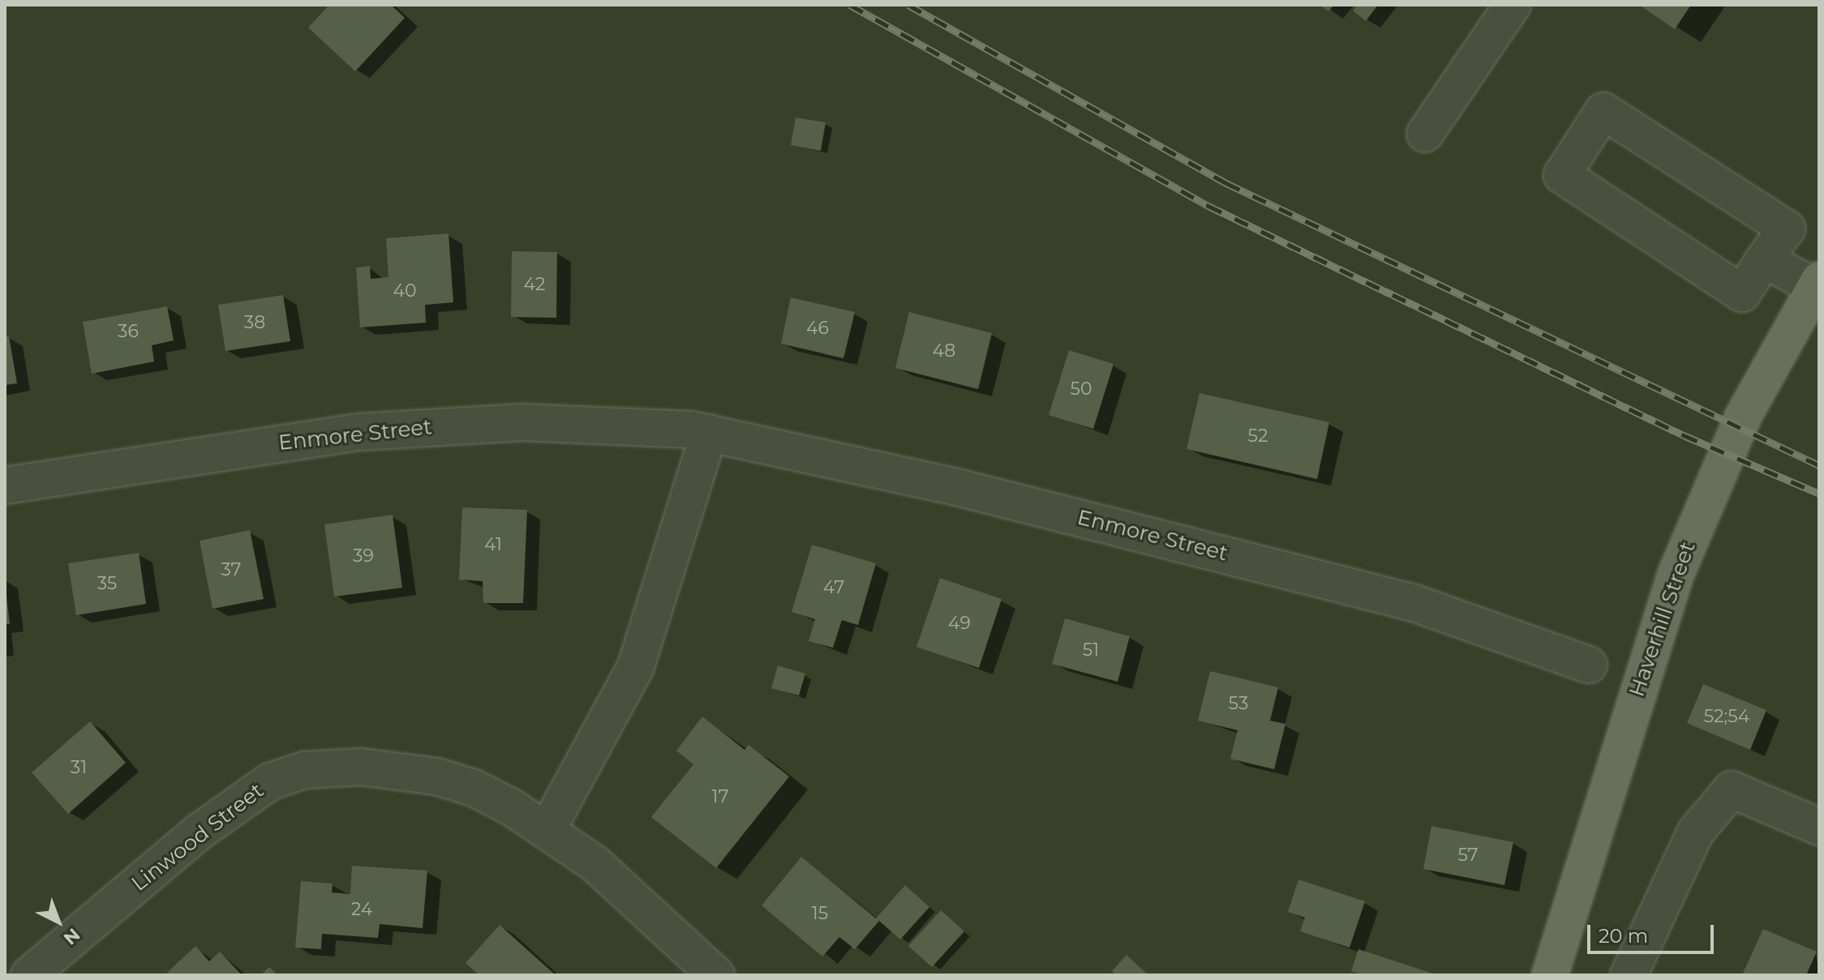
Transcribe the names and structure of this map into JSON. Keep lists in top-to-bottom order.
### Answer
{
  "streets": {
    "main road": ["Haverhill Street"],
    "street": ["Enmore Street", "Linwood Street"]
  },
  "house_numbers": [
    "42",
    "40",
    "38",
    "46",
    "36",
    "48",
    "50",
    "52",
    "41",
    "39",
    "37",
    "35",
    "47",
    "49",
    "51",
    "53",
    "52;54",
    "31",
    "17",
    "57",
    "24",
    "15"
  ],
  "scale_bar": "20 m",
  "north": "bottom right"
}
